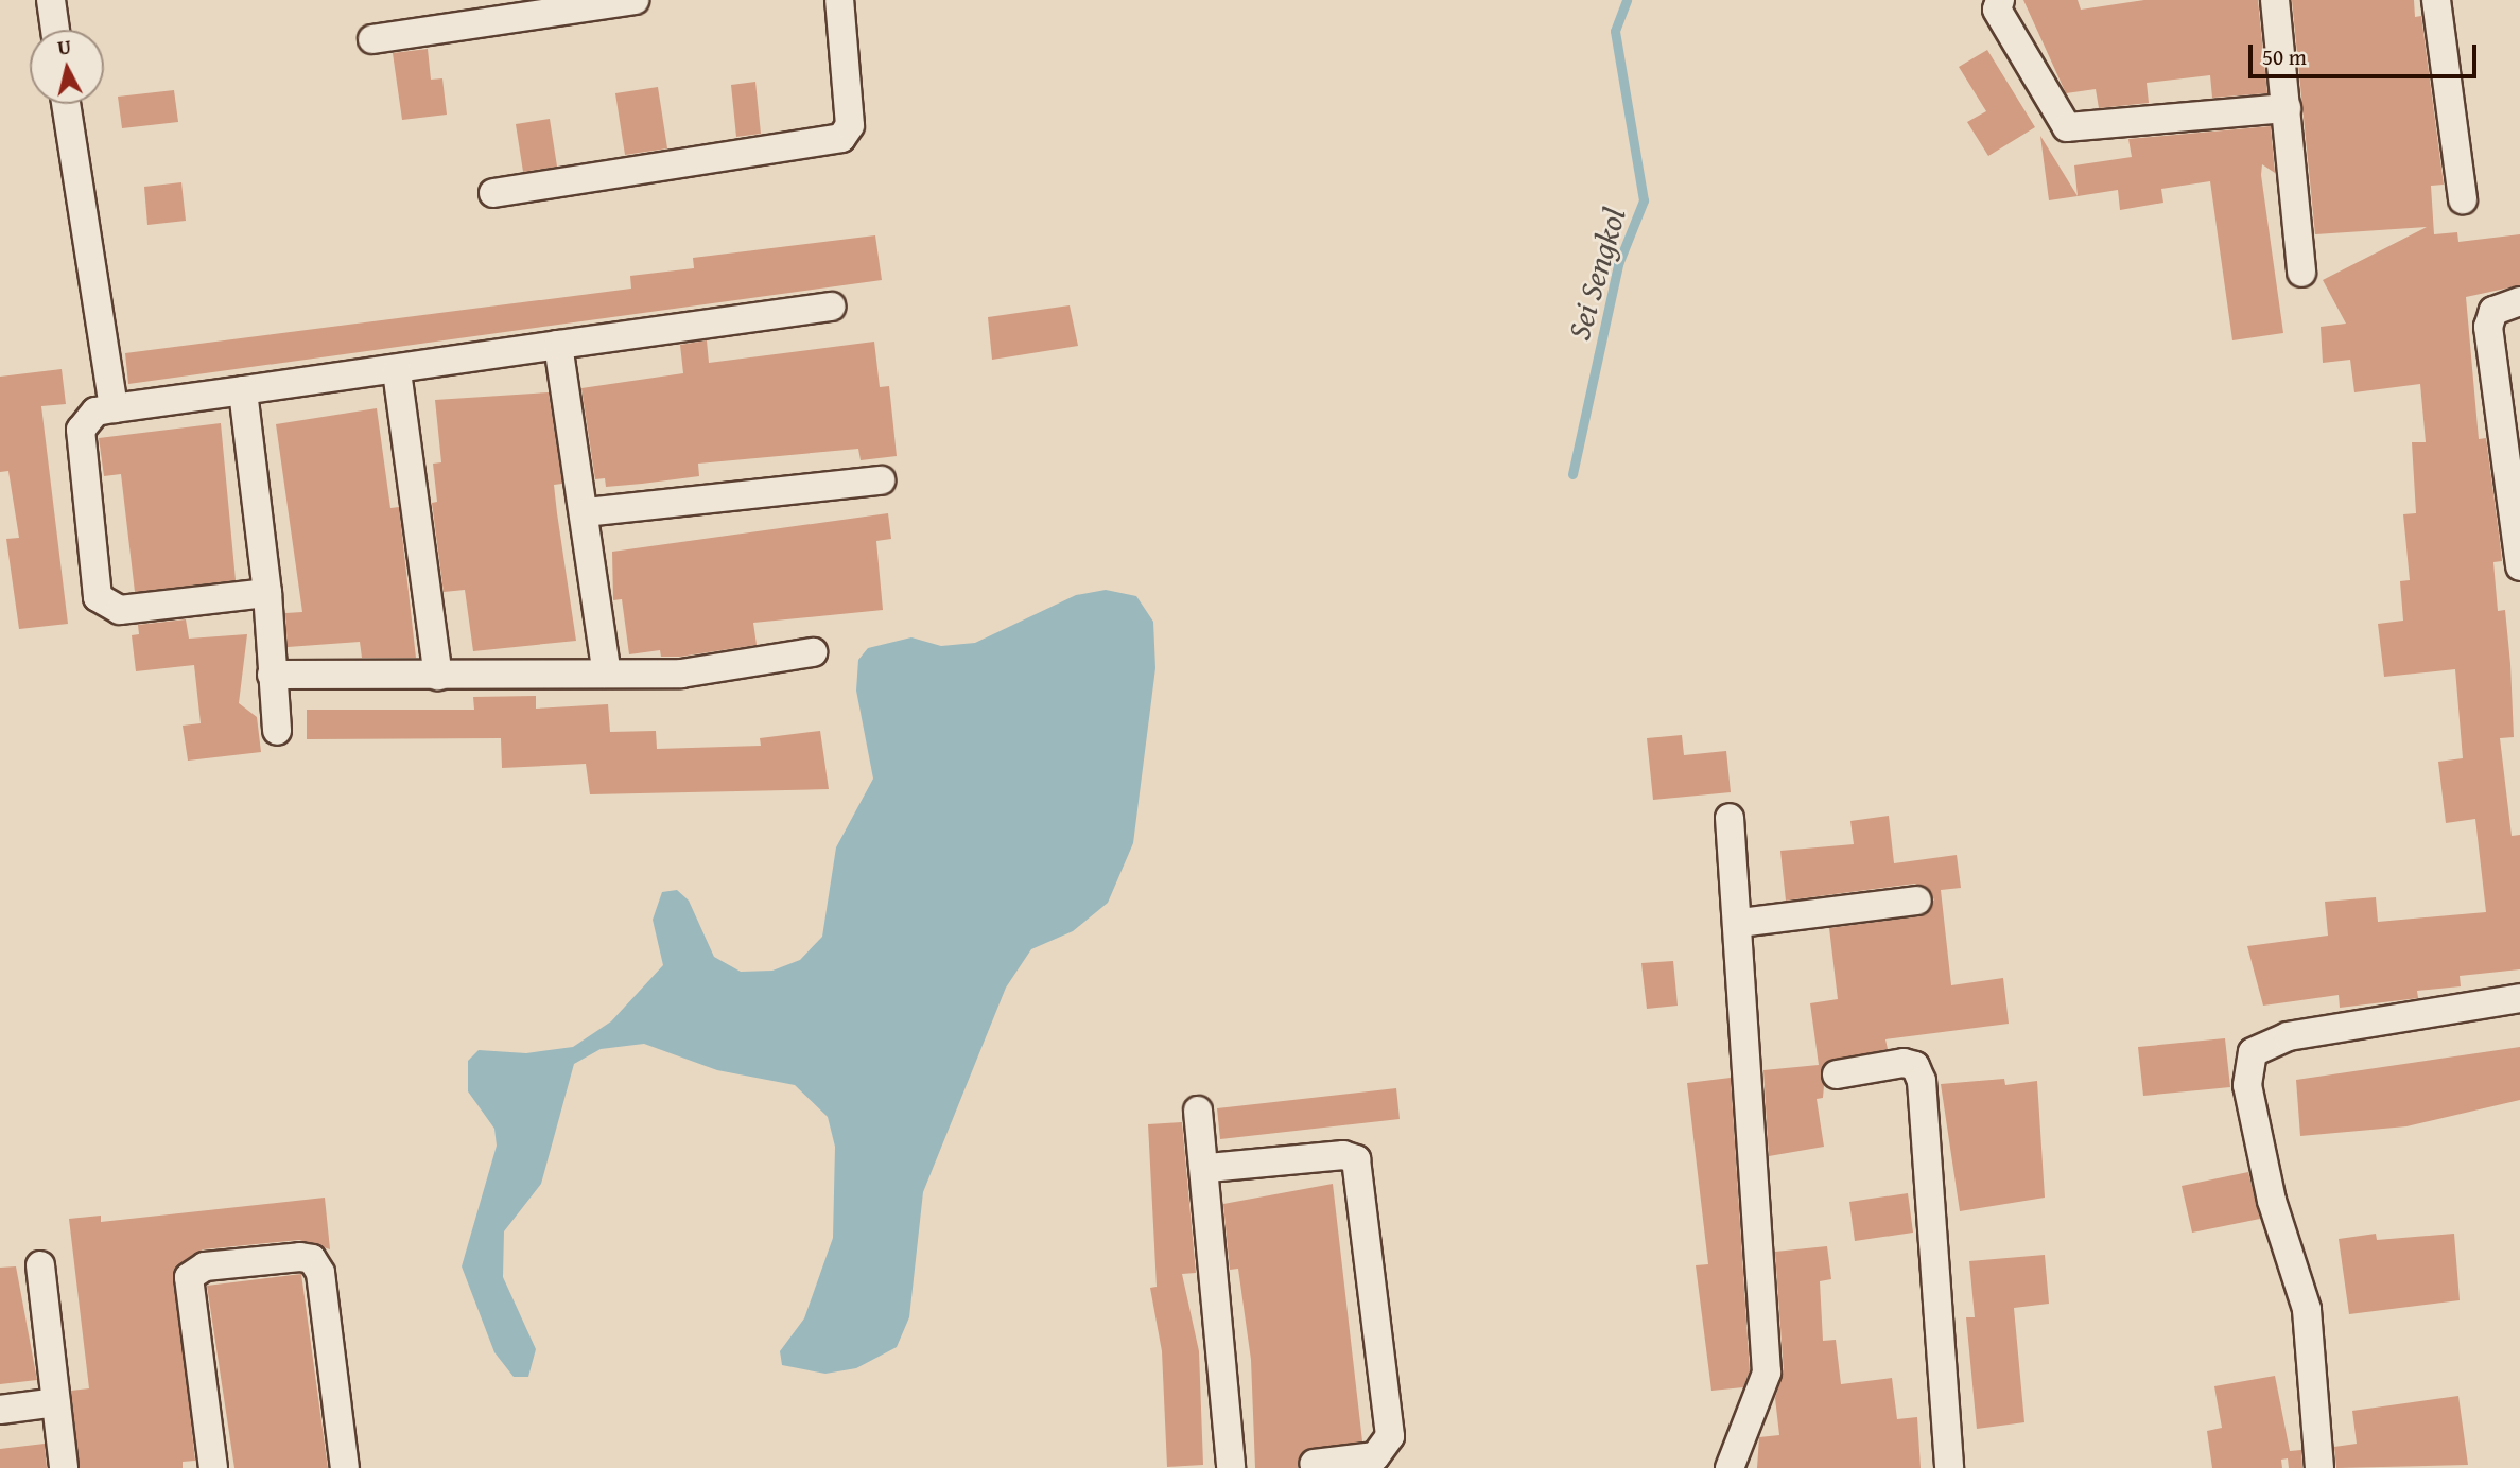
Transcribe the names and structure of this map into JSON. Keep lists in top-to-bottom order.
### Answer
{
  "water": ["Sei Sengkol"],
  "scale_bar": "50 m",
  "north": "top"
}
